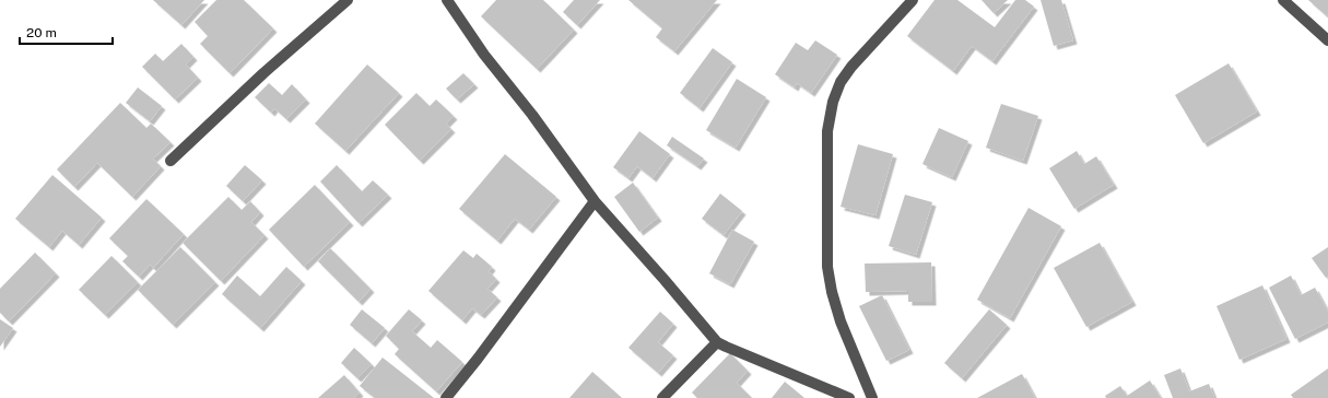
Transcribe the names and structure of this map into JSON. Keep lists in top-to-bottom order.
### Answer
{
  "scale_bar": "20 m"
}
